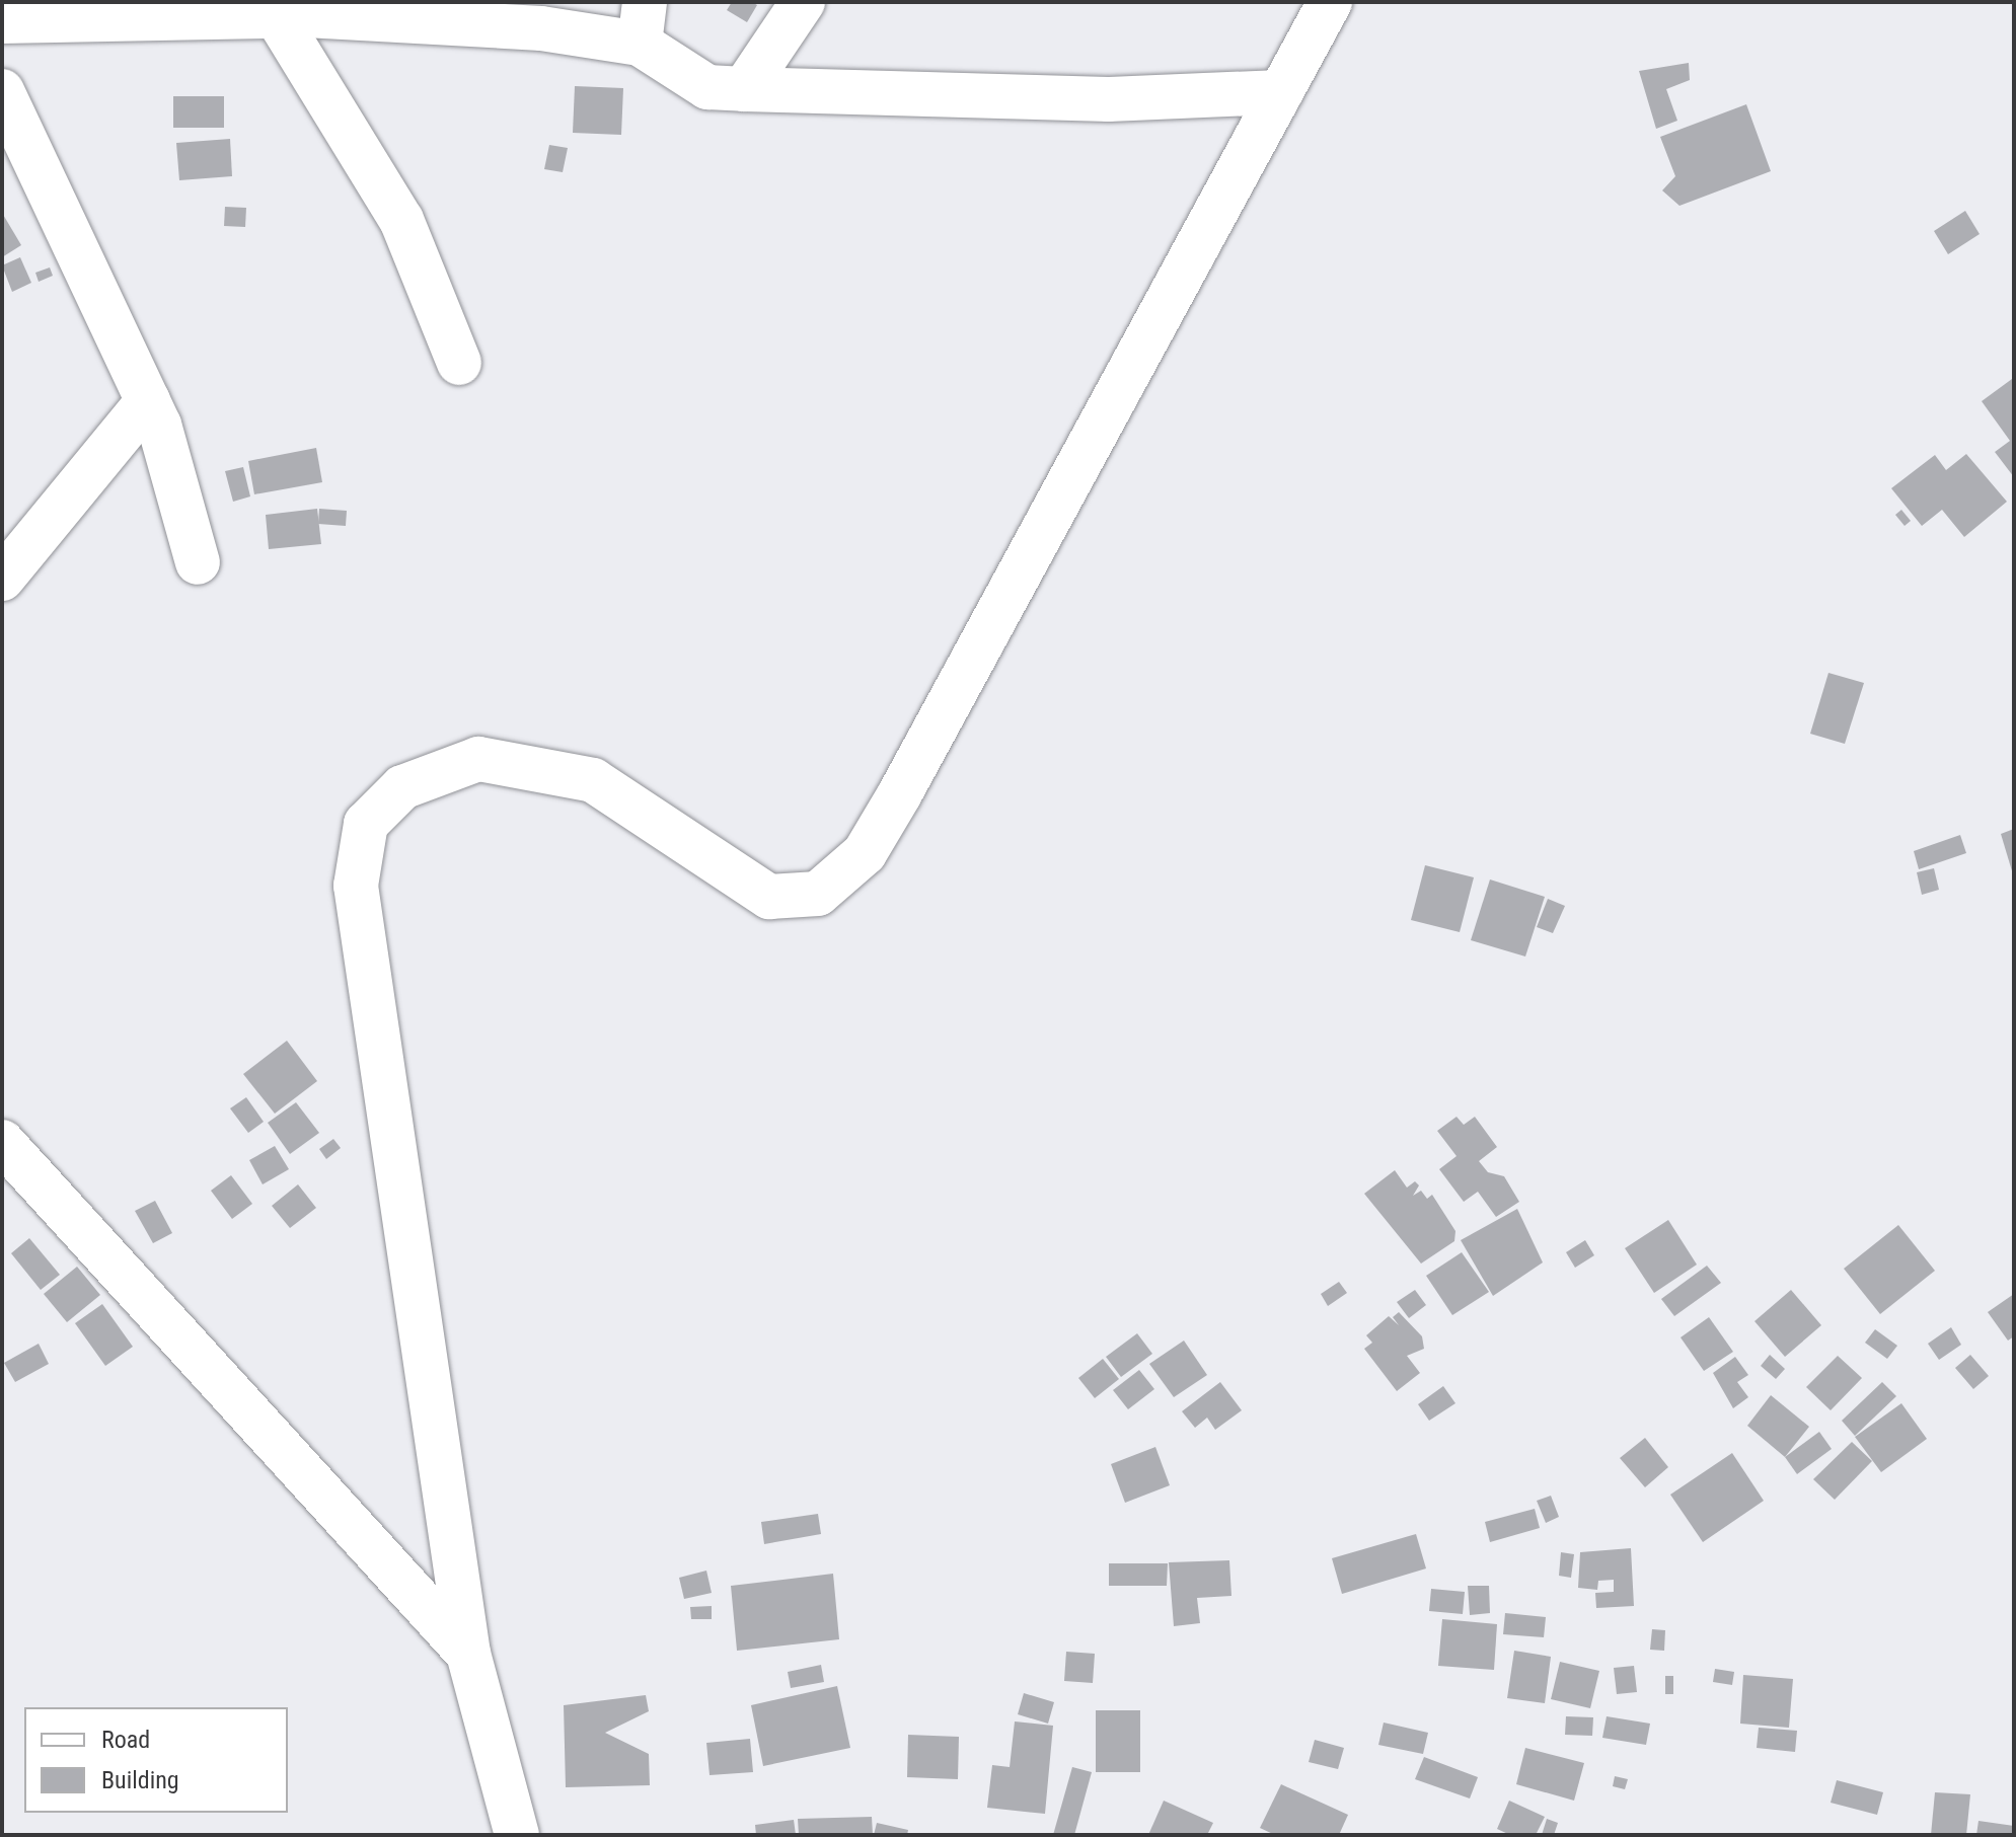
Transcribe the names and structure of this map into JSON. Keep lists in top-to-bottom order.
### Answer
{
  "legend": ["Road", "Building"]
}
